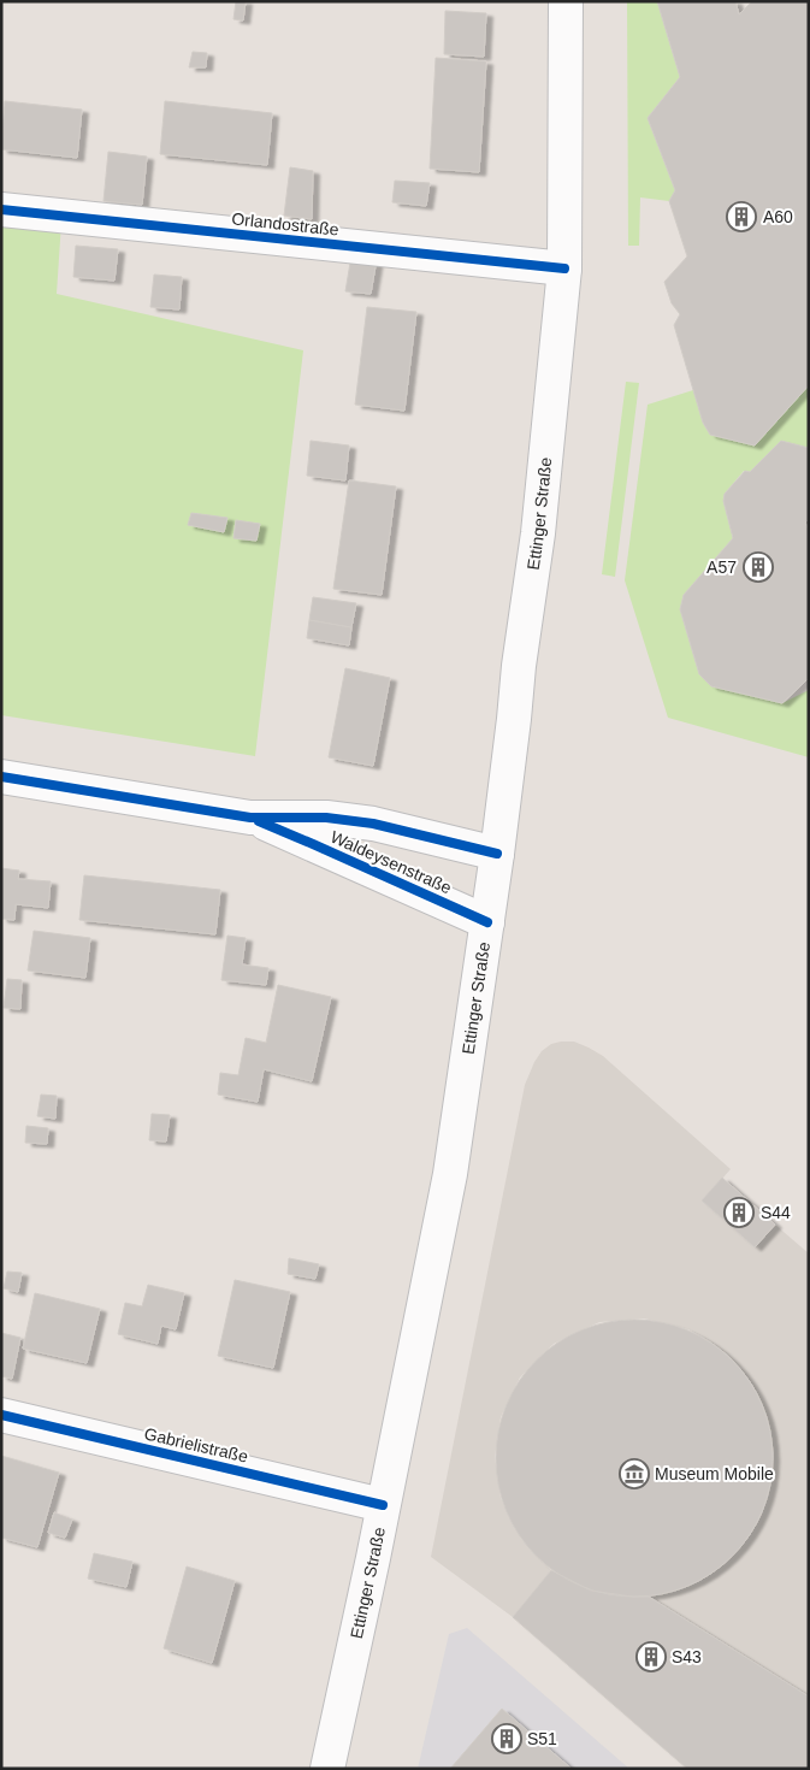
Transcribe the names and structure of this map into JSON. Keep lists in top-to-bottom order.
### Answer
{
  "streets": {
    "main road": [
      "Orlandostraße",
      "Ettinger Straße",
      "Waldeysenstraße",
      "Gabrielistraße"
    ]
  },
  "crossings": [
    ["Orlandostraße", "Ettinger Straße"],
    ["Ettinger Straße", "Waldeysenstraße"],
    ["Ettinger Straße", "Gabrielistraße"]
  ],
  "places": {
    "building": [
      "A60",
      "A57",
      "S44",
      "S43",
      "S51"
    ],
    "museum": ["Museum Mobile"]
  }
}
